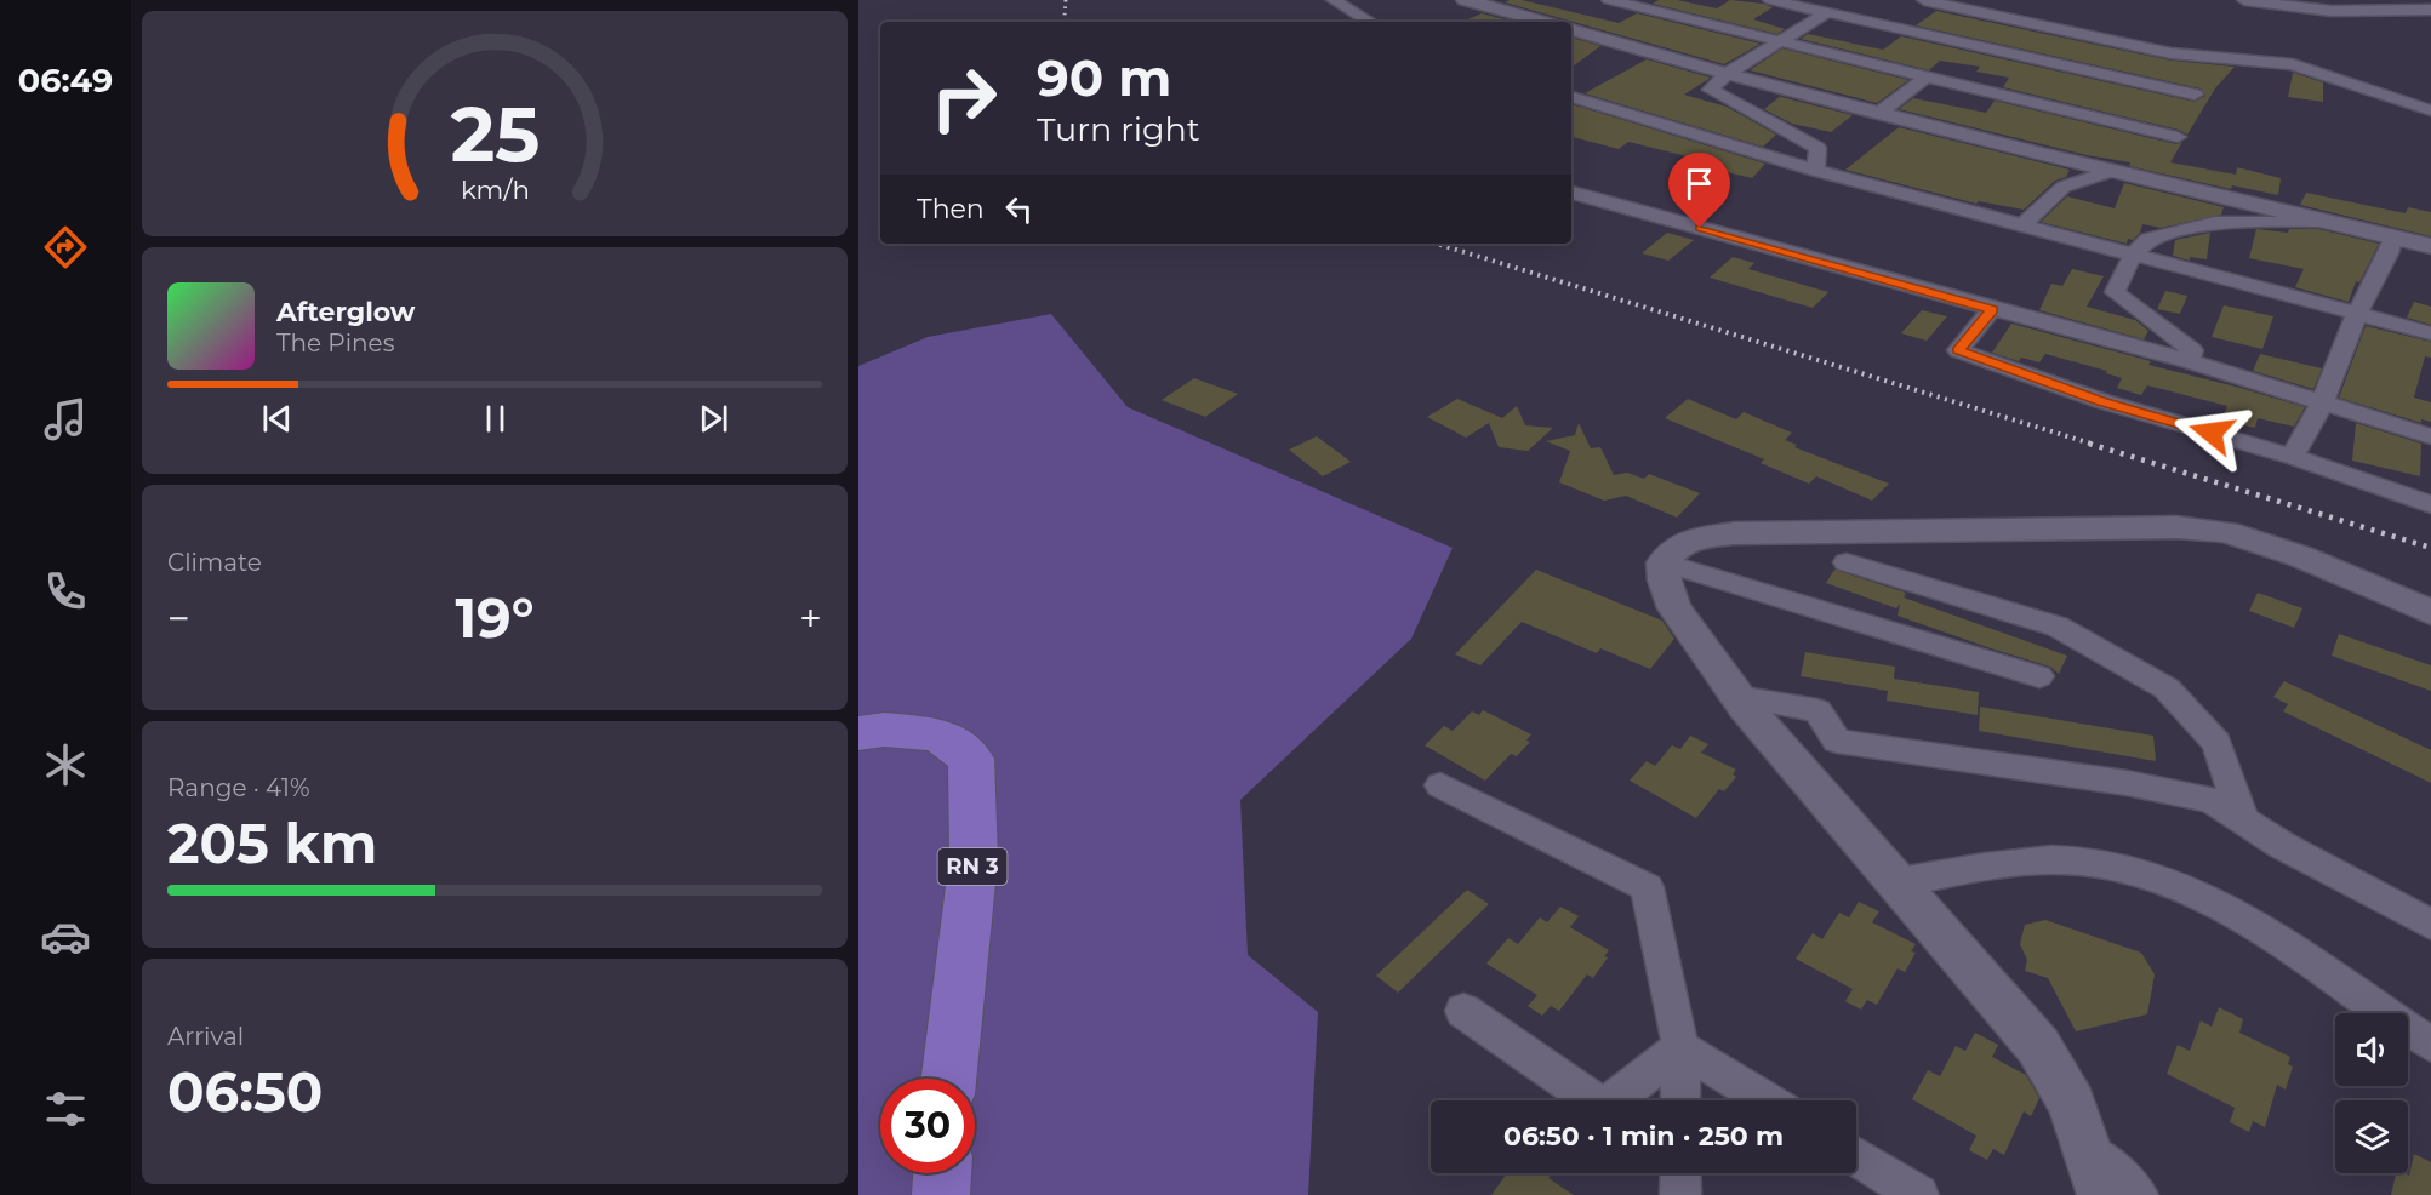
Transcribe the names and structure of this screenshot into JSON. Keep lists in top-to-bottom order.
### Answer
{
  "streets": {
    "main road": ["RN 3"]
  },
  "page": {
    "tabs": "06:49",
    "turn": ["90 m", "Turn right"],
    "then": "Then",
    "song": ["Afterglow", "The Pines"],
    "tile": [
      "Climate",
      ["Range · 41%", "205 km"],
      ["Arrival", "06:50"]
    ],
    "heat": ["−", "19°", "+"],
    "limit": "30",
    "trip": "06:50 · 1 min · 250 m",
    "gauge": ["25", "km/h"]
  }
}
